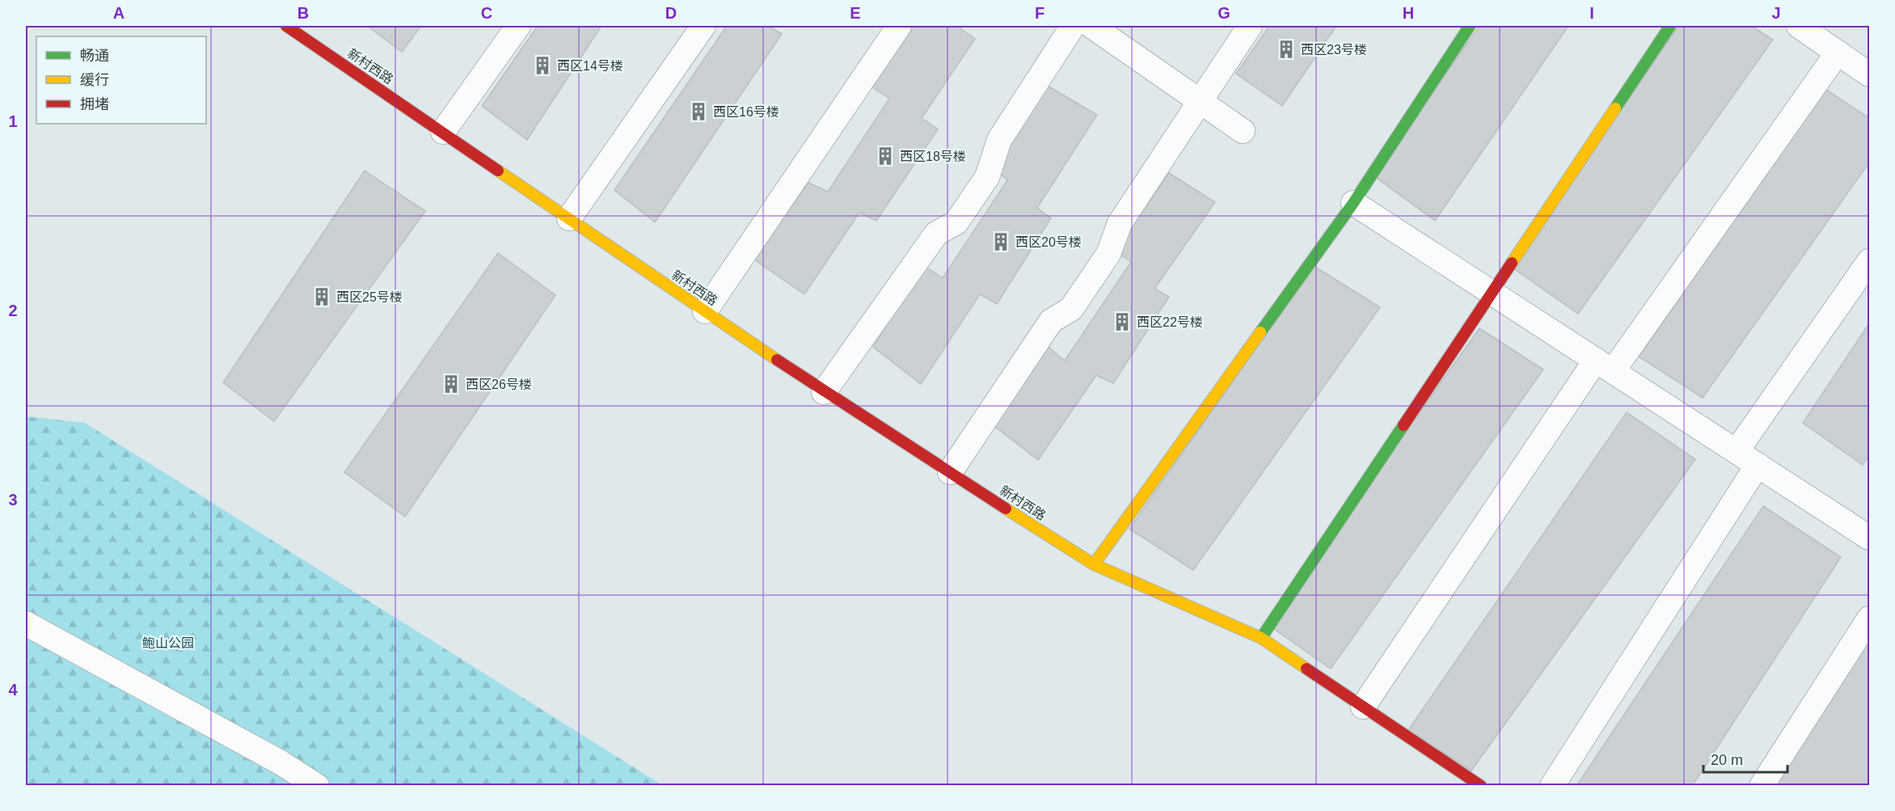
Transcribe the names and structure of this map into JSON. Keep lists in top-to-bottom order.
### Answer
{
  "streets": {
    "street": ["新村西路"]
  },
  "parks": ["鲍山公园"],
  "places": {
    "building": [
      "西区23号楼",
      "西区14号楼",
      "西区16号楼",
      "西区18号楼",
      "西区20号楼",
      "西区25号楼",
      "西区22号楼",
      "西区26号楼"
    ]
  },
  "legend": ["畅通", "缓行", "拥堵"],
  "scale_bar": "20 m",
  "grid": {
    "columns": [
      "A",
      "B",
      "C",
      "D",
      "E",
      "F",
      "G",
      "H",
      "I",
      "J"
    ],
    "rows": [
      "1",
      "2",
      "3",
      "4"
    ]
  }
}
